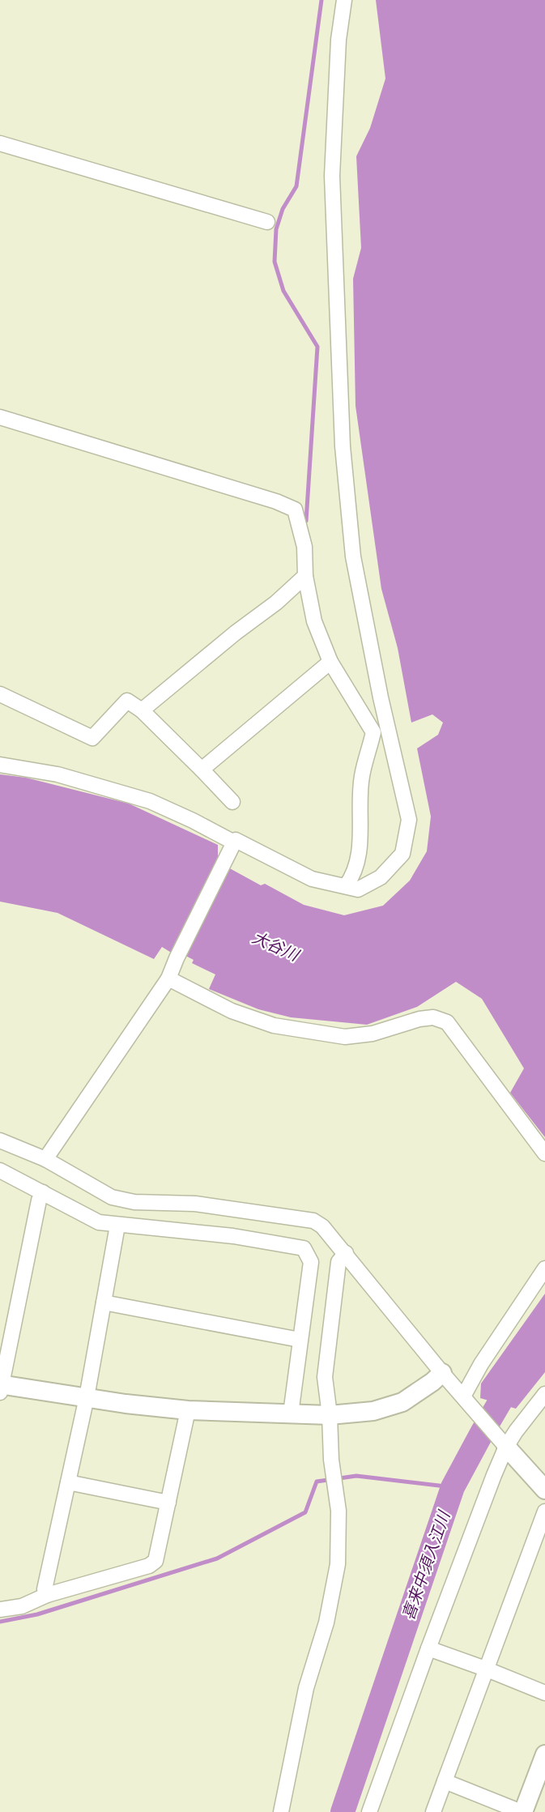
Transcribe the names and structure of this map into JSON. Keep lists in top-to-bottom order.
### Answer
{
  "water": ["大谷川", "喜来中須入江川"]
}
